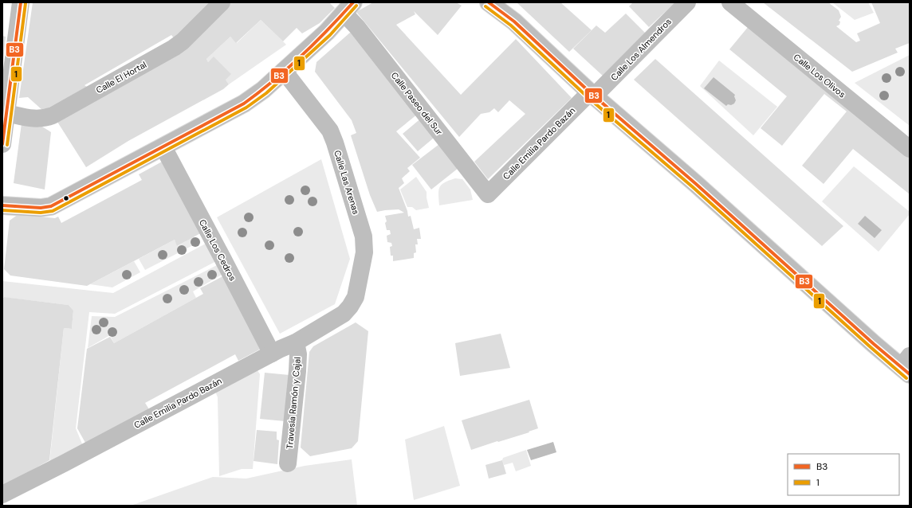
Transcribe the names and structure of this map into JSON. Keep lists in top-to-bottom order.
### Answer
{
  "streets": {
    "street": [
      "Calle Los Almendros",
      "Calle Los Olivos",
      "Calle El Hortal",
      "Calle Paseo del Sur",
      "Calle Emilia Pardo Bazán",
      "Calle Las Arenas",
      "Calle Los Cedros",
      "Travesía Ramón y Cajal"
    ]
  },
  "crossings": [
    ["Calle Los Almendros", "Calle Emilia Pardo Bazán"],
    ["Calle Paseo del Sur", "Calle Emilia Pardo Bazán"],
    ["Calle Emilia Pardo Bazán", "Calle Las Arenas"],
    ["Calle Emilia Pardo Bazán", "Calle Los Cedros"],
    ["Calle Emilia Pardo Bazán", "Travesía Ramón y Cajal"]
  ],
  "lines": ["transit line B3", "transit line 1"],
  "legend": ["B3", "1"]
}
